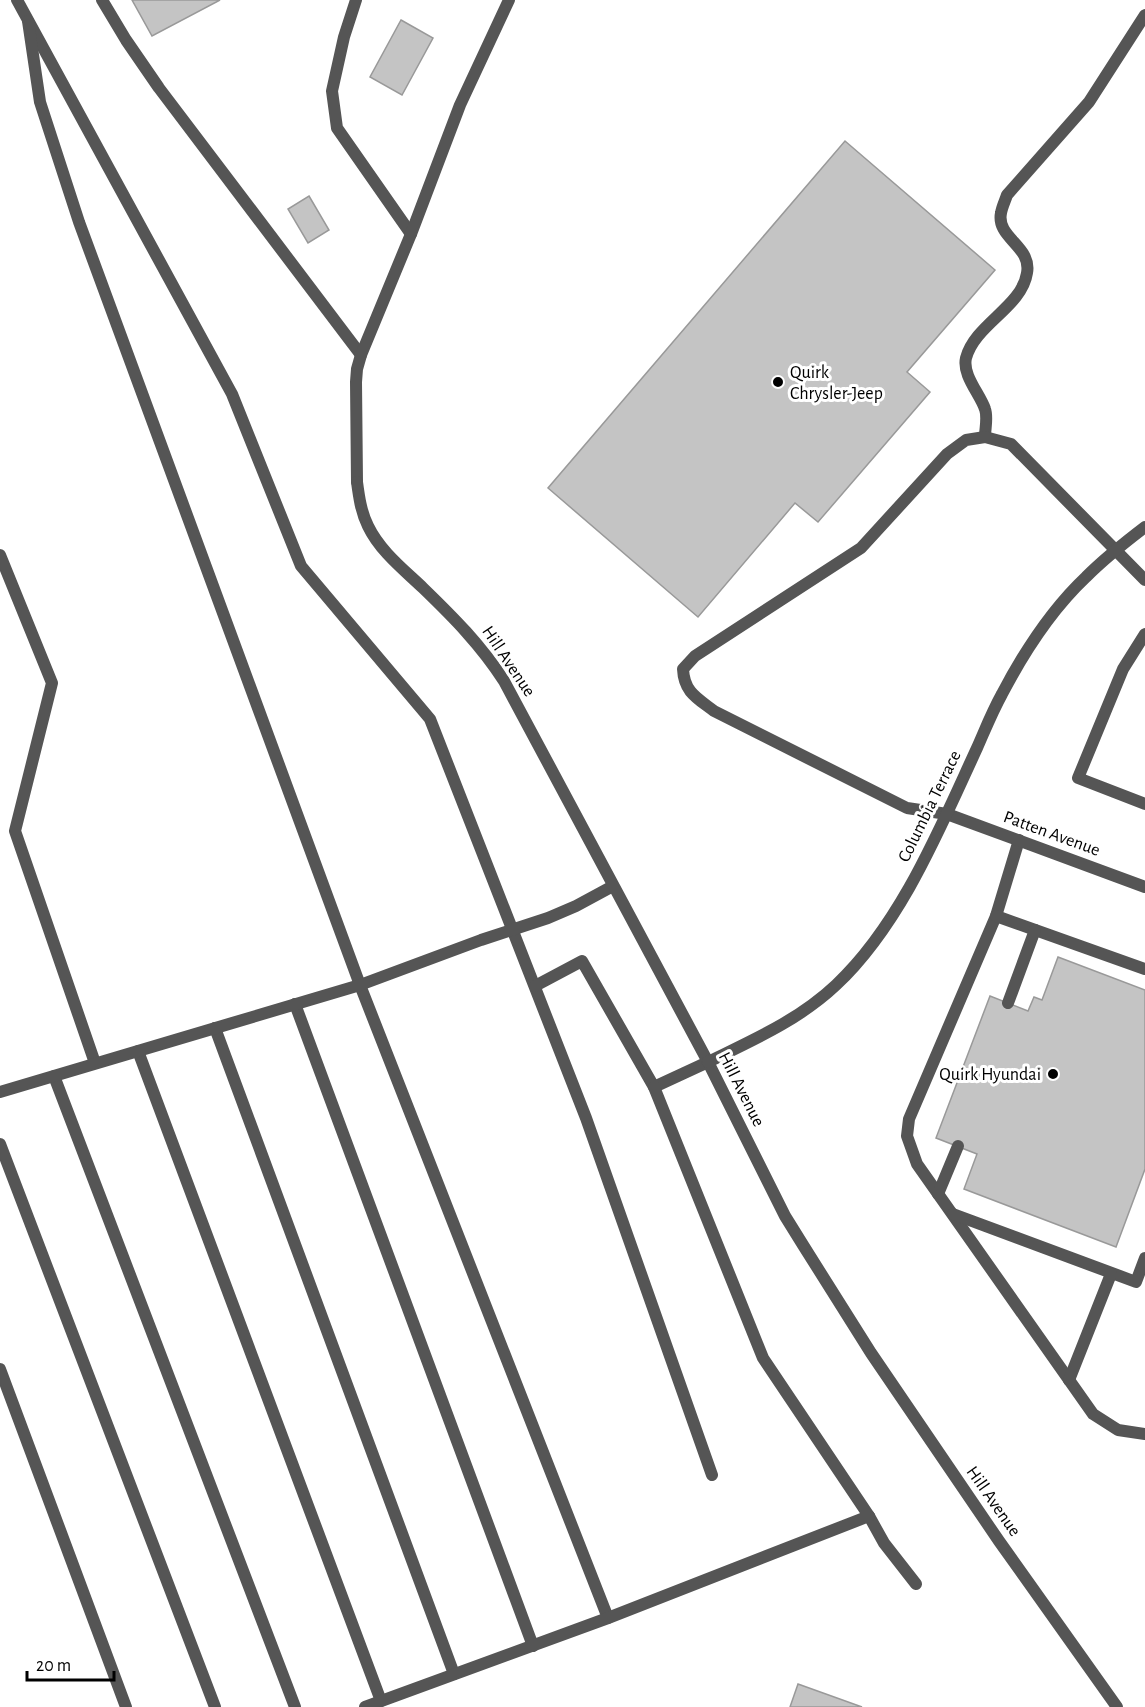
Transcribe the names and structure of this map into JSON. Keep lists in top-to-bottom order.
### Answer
{
  "streets": {
    "street": ["Hill Avenue", "Columbia Terrace", "Patten Avenue"]
  },
  "crossings": [
    ["Hill Avenue", "Columbia Terrace"],
    ["Columbia Terrace", "Patten Avenue"]
  ],
  "places": ["Quirk Chrysler-Jeep", "Quirk Hyundai"],
  "scale_bar": "20 m"
}
